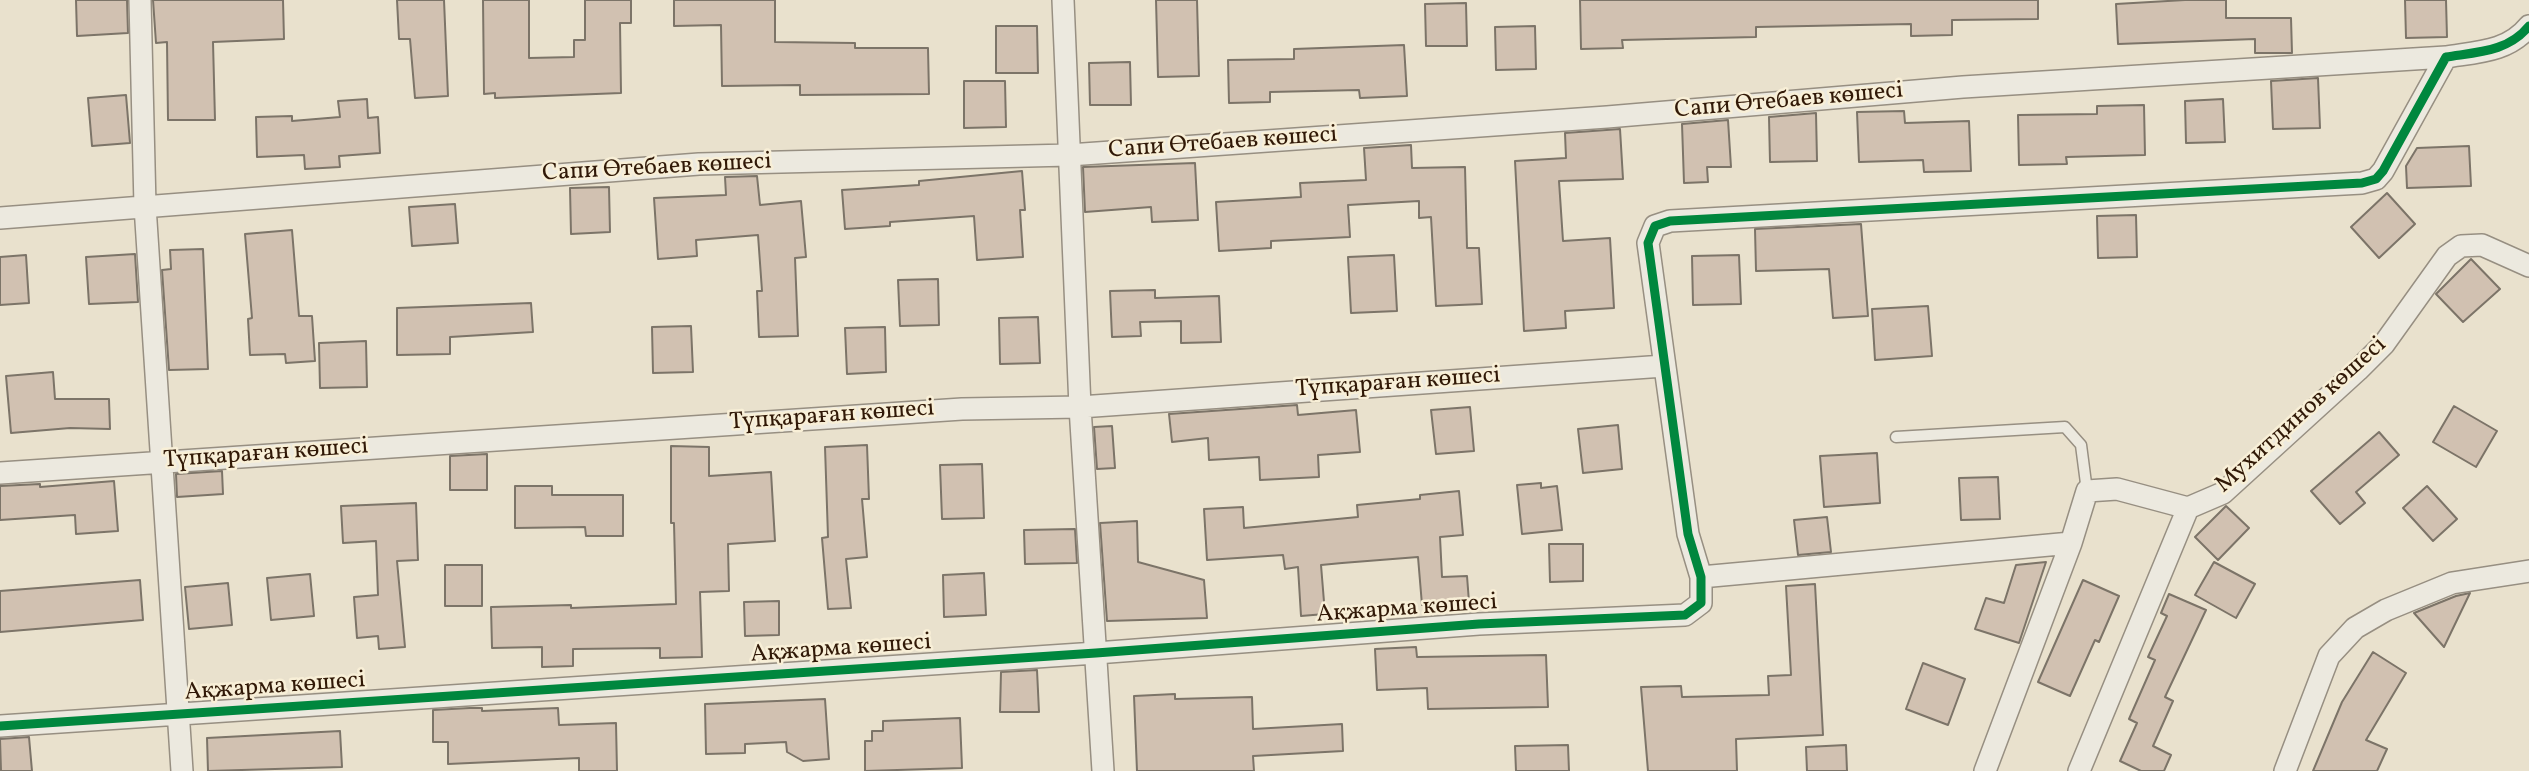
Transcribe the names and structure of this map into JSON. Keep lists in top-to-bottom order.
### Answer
{
  "streets": {
    "street": [
      "Сапи Өтебаев көшесі",
      "Түпқараған көшесі",
      "Мухитдинов көшесі",
      "Ақжарма көшесі"
    ]
  }
}
